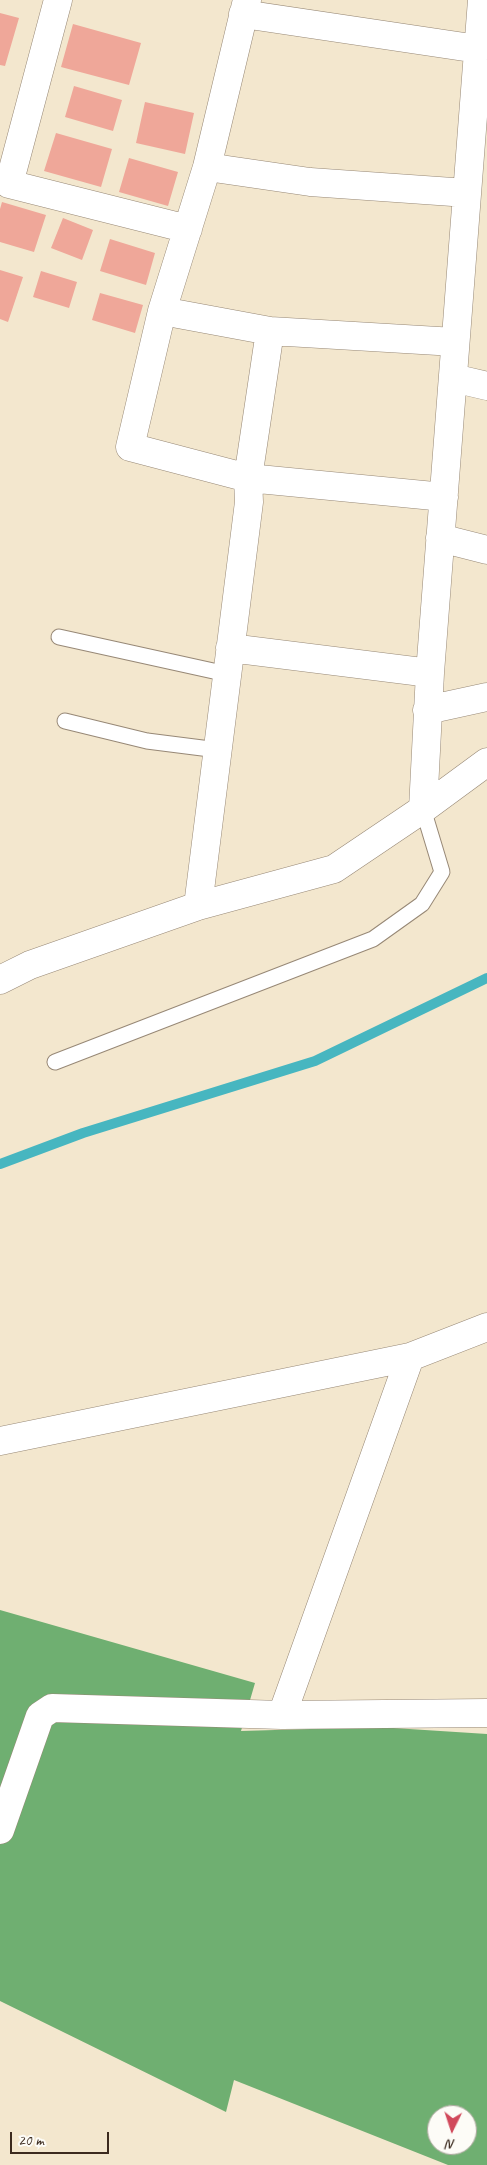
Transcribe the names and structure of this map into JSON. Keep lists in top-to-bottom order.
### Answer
{
  "scale_bar": "20 m",
  "north": "bottom"
}
